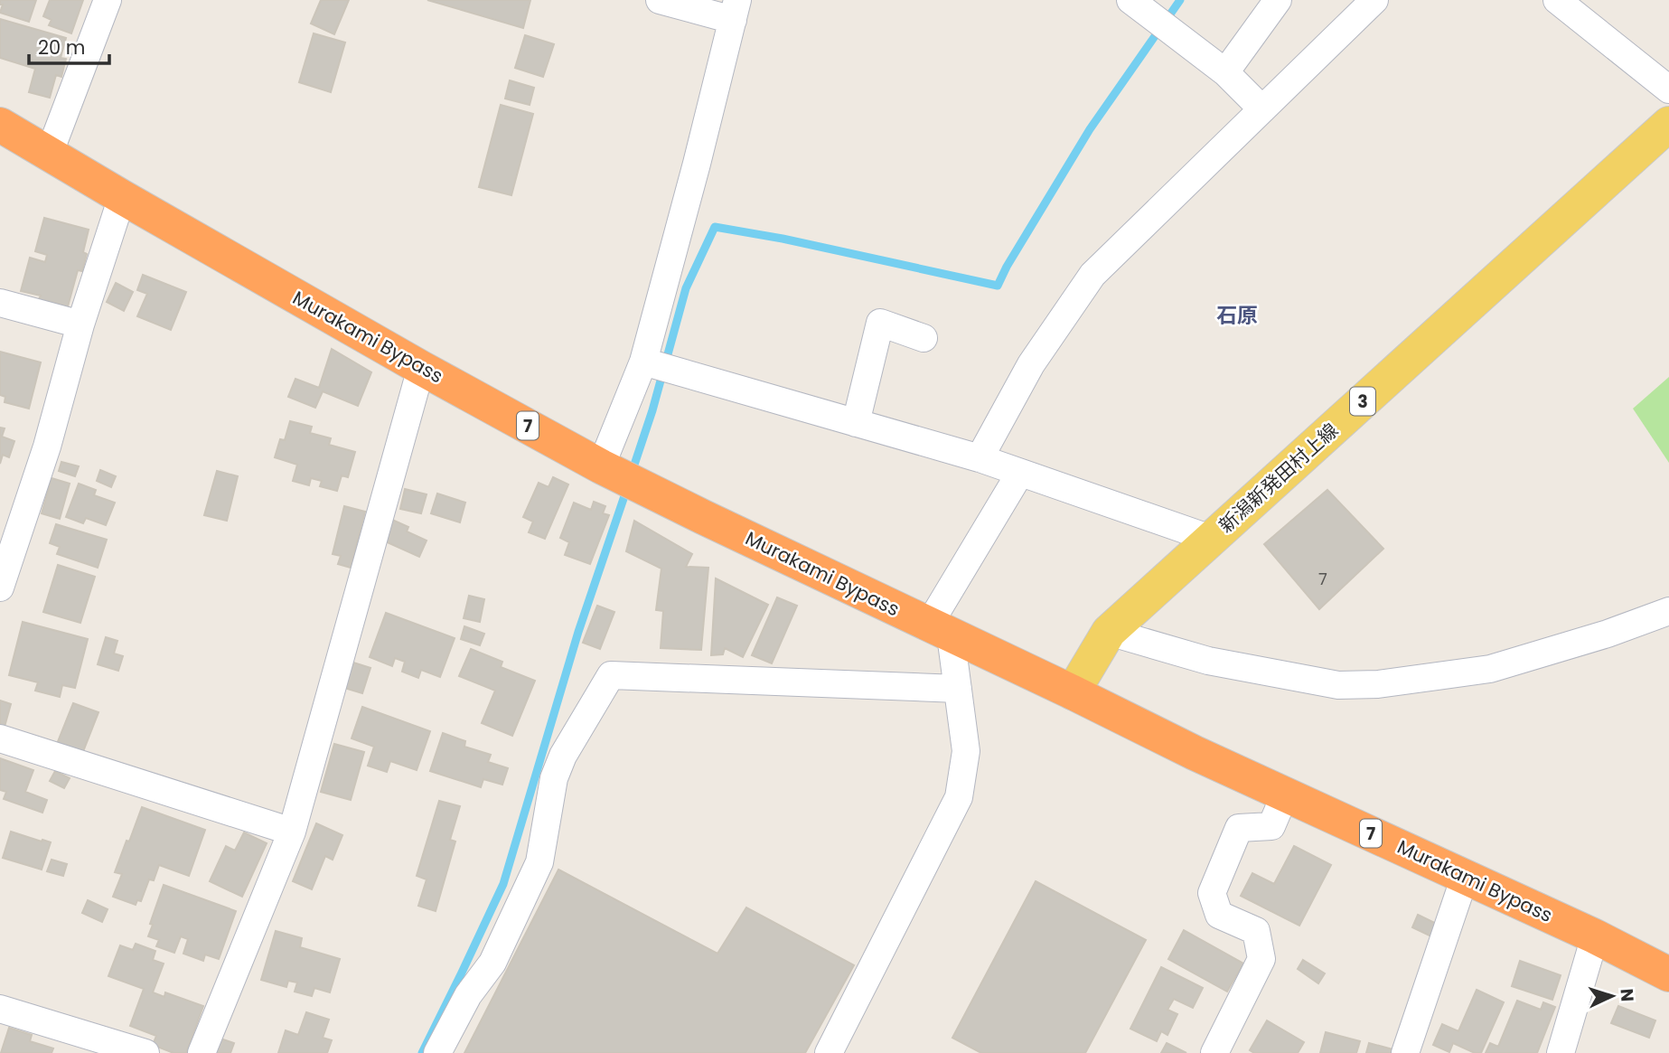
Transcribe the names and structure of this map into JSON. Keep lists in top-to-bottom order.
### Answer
{
  "streets": {
    "highway": ["Murakami Bypass", "7"],
    "main road": ["3", "新潟新発田村上線"]
  },
  "crossings": [
    ["Murakami Bypass", "新潟新発田村上線"]
  ],
  "districts": ["石原"],
  "house_numbers": ["7"],
  "scale_bar": "20 m",
  "north": "right"
}
